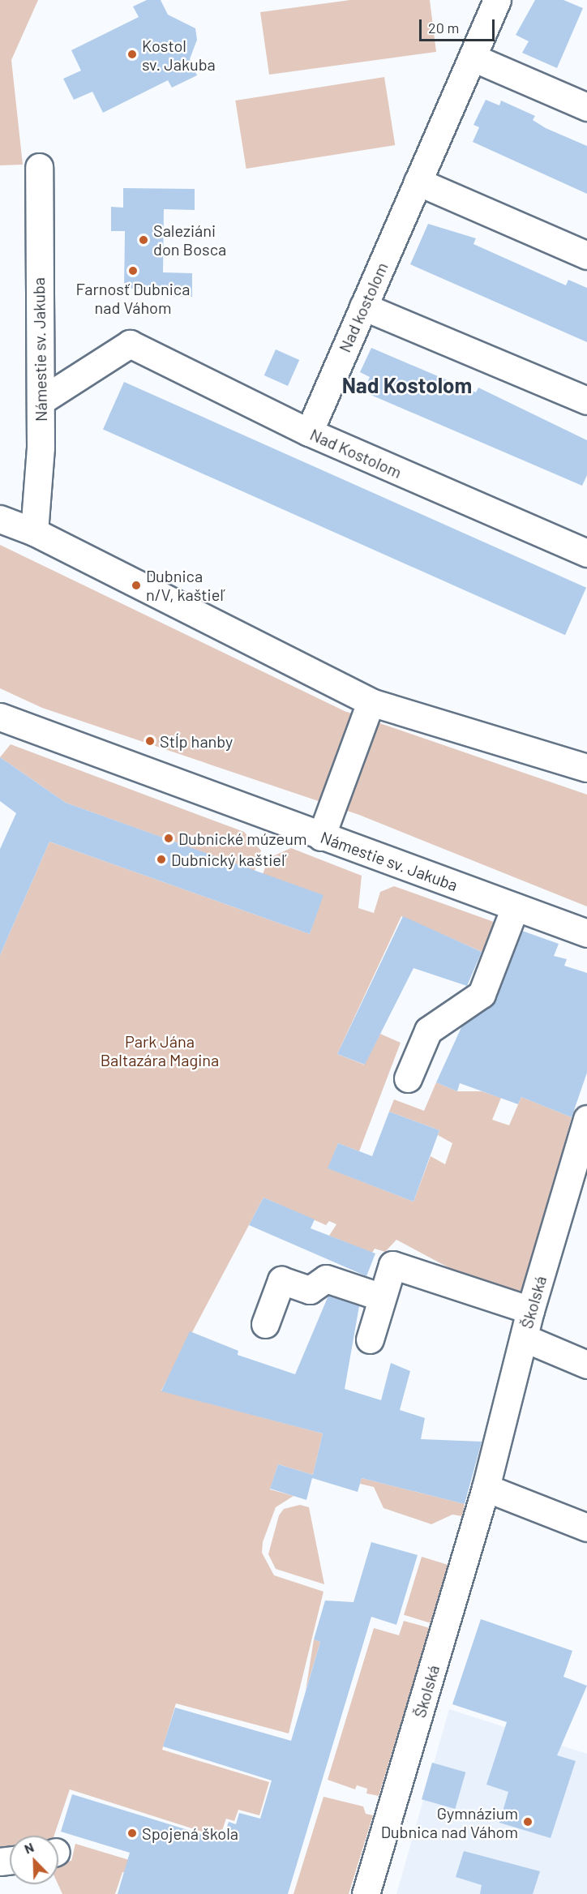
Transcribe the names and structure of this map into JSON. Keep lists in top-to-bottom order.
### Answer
{
  "streets": {
    "street": [
      "Nad kostolom",
      "Námestie sv. Jakuba",
      "Nad Kostolom",
      "Školská"
    ]
  },
  "crossings": [
    ["Nad kostolom", "Nad Kostolom"],
    ["Námestie sv. Jakuba", "Nad Kostolom"]
  ],
  "districts": ["Nad Kostolom"],
  "parks": ["Park Jána Baltazára Magina"],
  "places": [
    "Kostol sv. Jakuba",
    "Saleziáni don Bosca",
    "Farnosť Dubnica nad Váhom",
    "Dubnica n/V, kaštieľ",
    "Stĺp hanby",
    "Dubnické múzeum",
    "Dubnický kaštieľ",
    "Gymnázium Dubnica nad Váhom",
    "Spojená škola"
  ],
  "scale_bar": "20 m",
  "north": "top left"
}
